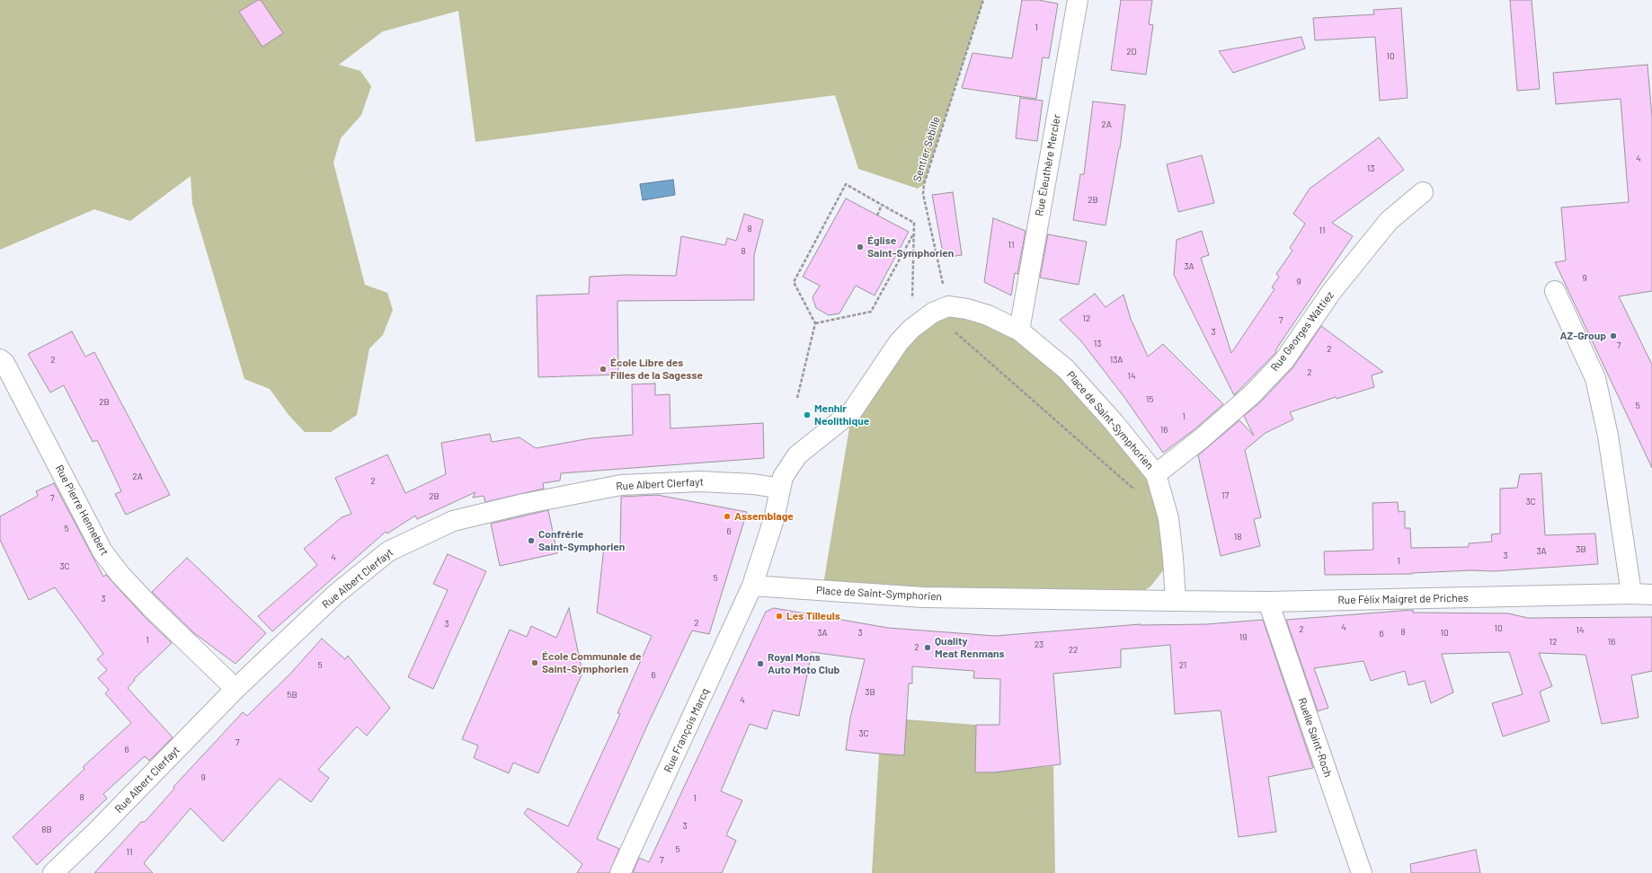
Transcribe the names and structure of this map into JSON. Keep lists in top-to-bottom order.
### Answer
{
  "streets": {
    "street": [
      "Rue Éleuthère Mercier",
      "Rue Georges Wattiez",
      "Place de Saint-Symphorien",
      "Rue Albert Clerfayt",
      "Rue Pierre Hennebert",
      "Rue Félix Maigret de Priches",
      "Rue François Marcq",
      "Ruelle Saint-Roch"
    ],
    "path": ["Sentier Sébille"]
  },
  "crossings": [
    ["Sentier Sébille", "Place de Saint-Symphorien"],
    ["Rue Éleuthère Mercier", "Place de Saint-Symphorien"],
    ["Rue Georges Wattiez", "Place de Saint-Symphorien"],
    ["Place de Saint-Symphorien", "Rue Félix Maigret de Priches"],
    ["Place de Saint-Symphorien", "Rue François Marcq"],
    ["Rue Albert Clerfayt", "Rue Pierre Hennebert"],
    ["Rue Félix Maigret de Priches", "Ruelle Saint-Roch"]
  ],
  "places": [
    "Église Saint-Symphorien",
    "AZ-Group",
    "École Libre des Filles de la Sagesse",
    "Menhir Neolithique",
    "Assemblage",
    "Confrérie Saint-Symphorien",
    "Les Tilleuls",
    "Quality Meat Renmans",
    "École Communale de Saint-Symphorien",
    "Royal Mons Auto Moto Club"
  ],
  "house_numbers": [
    "1",
    "2D",
    "10",
    "2A",
    "4",
    "13",
    "2B",
    "8",
    "11",
    "11",
    "8",
    "3A",
    "9",
    "9",
    "12",
    "7",
    "3",
    "13",
    "7",
    "2",
    "2",
    "13A",
    "2",
    "14",
    "15",
    "2B",
    "5",
    "1",
    "16",
    "2A",
    "2",
    "17",
    "2B",
    "7",
    "3C",
    "5",
    "6",
    "18",
    "3B",
    "3A",
    "3",
    "4",
    "1",
    "3C",
    "5",
    "3",
    "2",
    "3",
    "4",
    "10",
    "2",
    "14",
    "8",
    "3A",
    "3",
    "10",
    "6",
    "19",
    "1",
    "12",
    "16",
    "23",
    "2",
    "22",
    "5",
    "21",
    "6",
    "3B",
    "5B",
    "4",
    "3C",
    "7",
    "6",
    "9",
    "8",
    "1",
    "3",
    "8B",
    "5",
    "11",
    "7"
  ]
}
